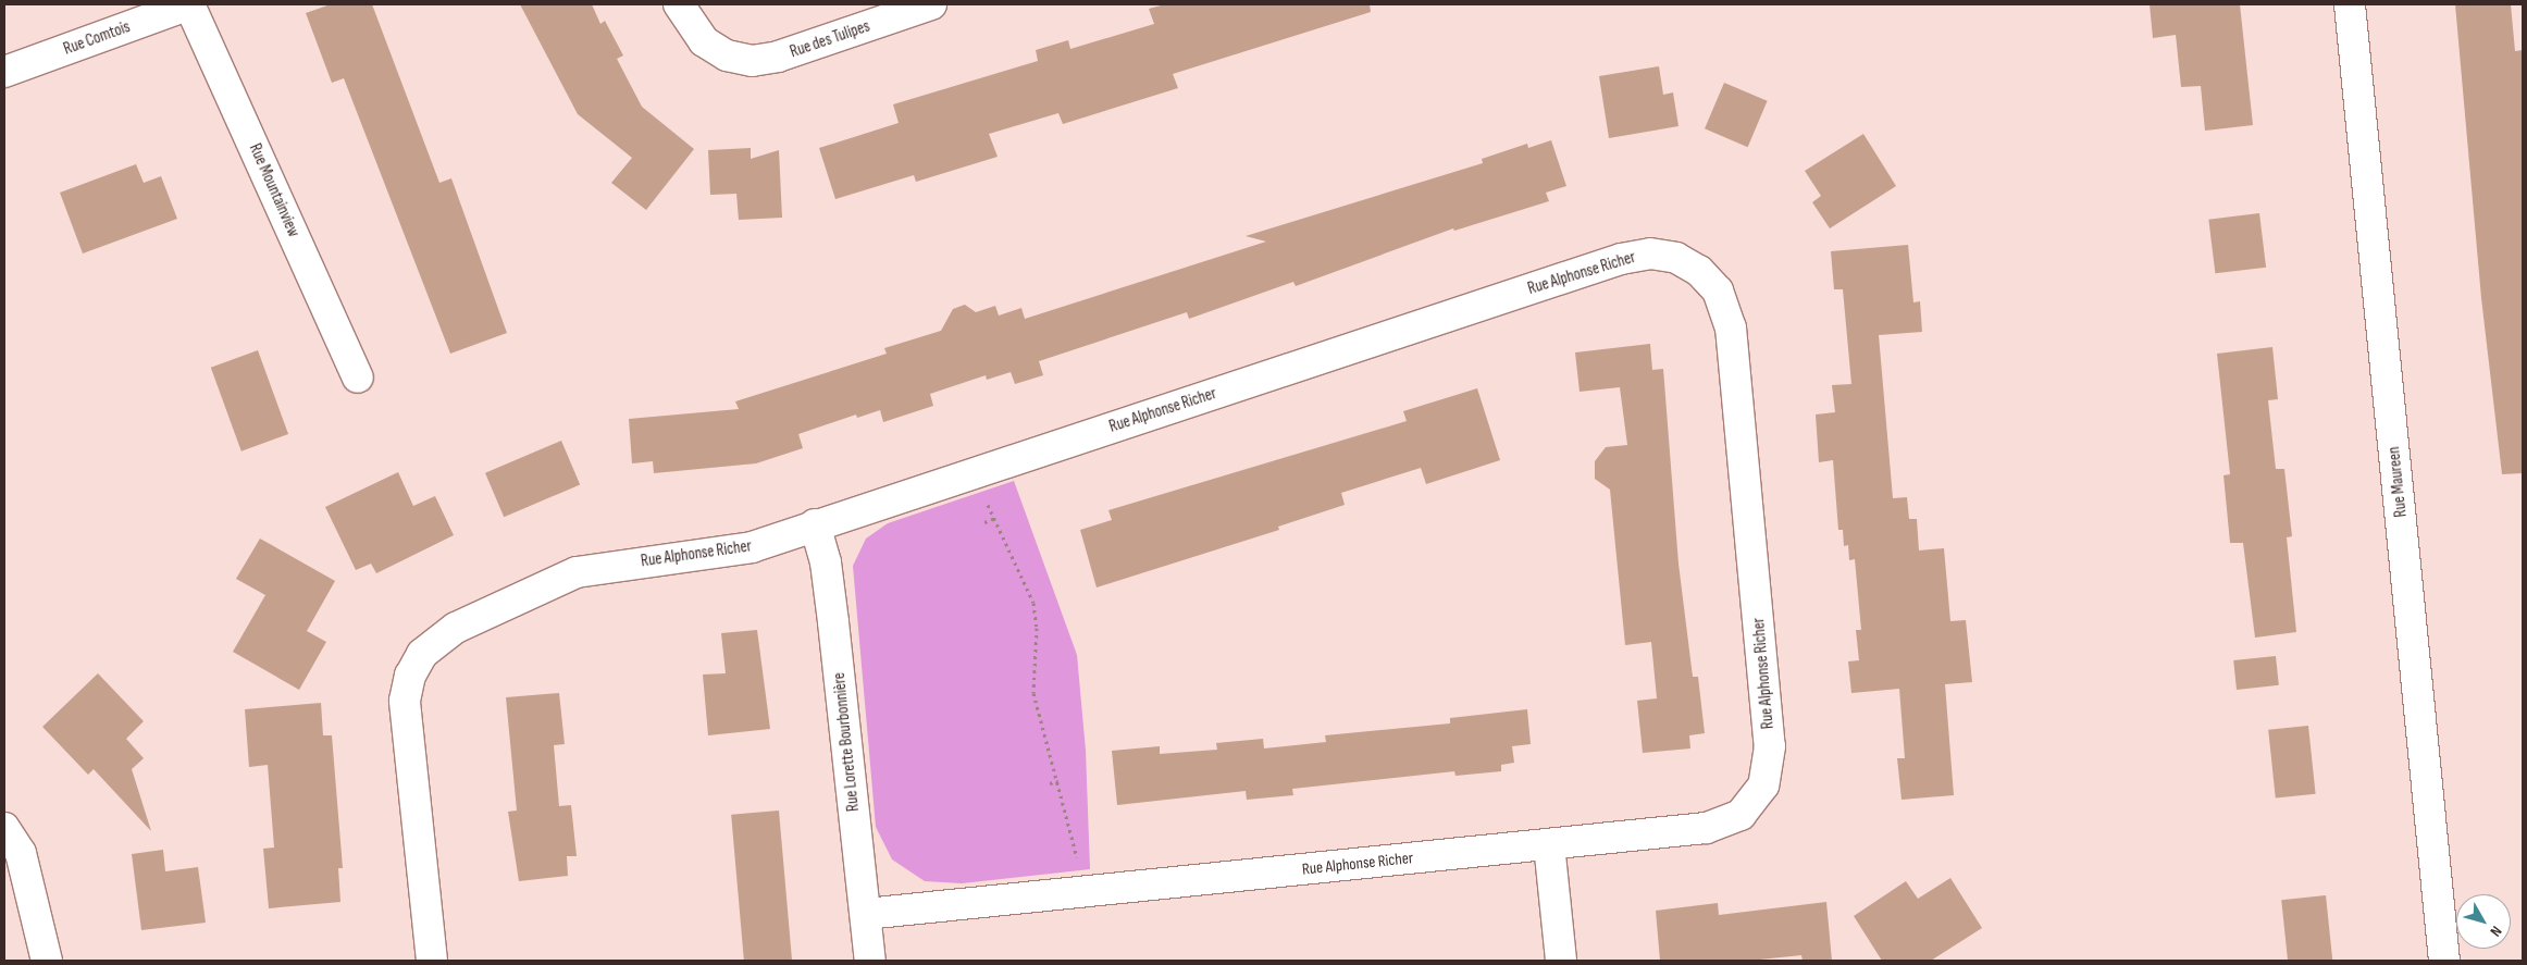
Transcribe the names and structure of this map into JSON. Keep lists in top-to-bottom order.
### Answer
{
  "streets": {
    "street": [
      "Rue Comtois",
      "Rue des Tulipes",
      "Rue Mountainview",
      "Rue Alphonse Richer",
      "Rue Maureen",
      "Rue Lorette Bourbonnière"
    ]
  },
  "crossings": [
    ["Rue Comtois", "Rue Mountainview"],
    ["Rue Alphonse Richer", "Rue Lorette Bourbonnière"]
  ],
  "north": "bottom right"
}
